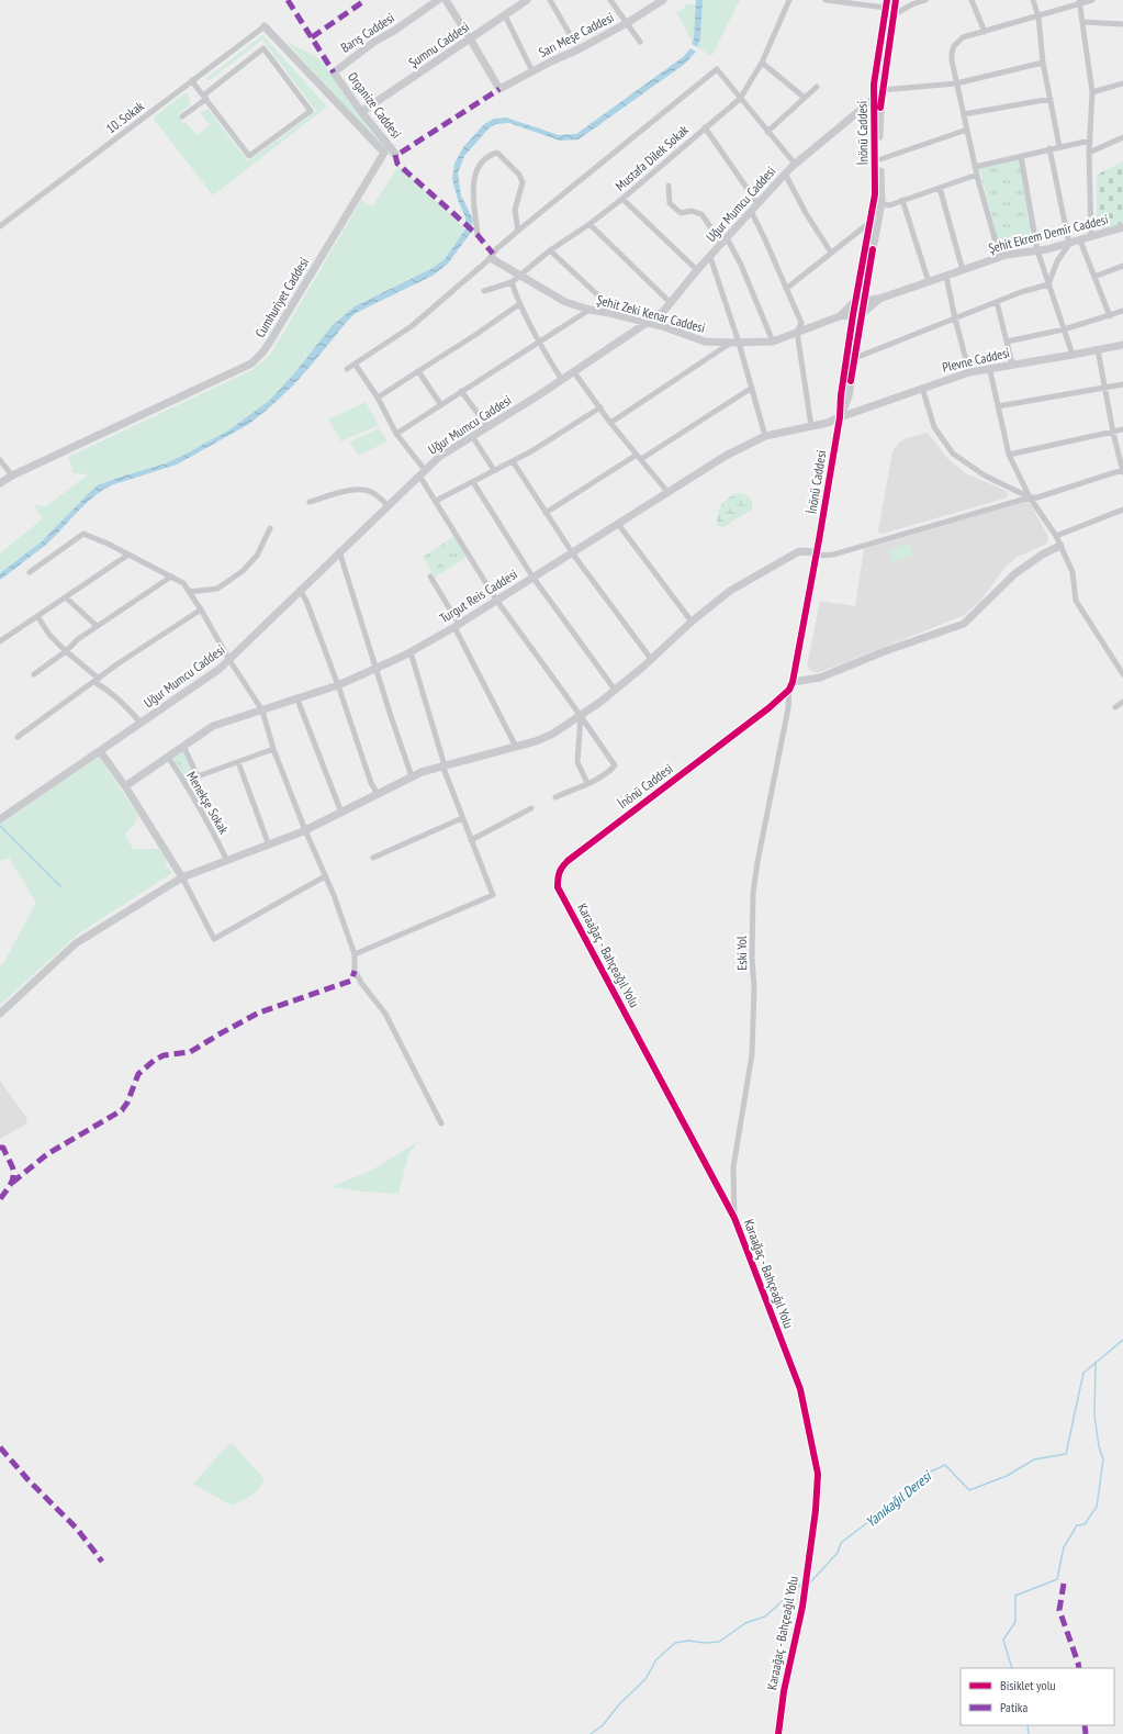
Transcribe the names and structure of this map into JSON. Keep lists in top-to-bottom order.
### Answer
{
  "streets": {
    "street": [
      "Barış Caddesi",
      "Sarı Meşe Caddesi",
      "Şumnu Caddesi",
      "Organize Caddesi",
      "10. Sokak",
      "İnönü Caddesi",
      "Mustafa Dilek Sokak",
      "Uğur Mumcu Caddesi",
      "Şehit Ekrem Demir Caddesi",
      "Cumhuriyet Caddesi",
      "Şehit Zeki Kenar Caddesi",
      "Plevne Caddesi",
      "Turgut Reis Caddesi",
      "Menekşe Sokak",
      "Eski Yol",
      "Karaağaç - Bahçeağıl Yolu"
    ]
  },
  "crossings": [
    ["Barış Caddesi", "Organize Caddesi"],
    ["Sarı Meşe Caddesi", "Şumnu Caddesi"],
    ["10. Sokak", "Cumhuriyet Caddesi"],
    ["İnönü Caddesi", "Uğur Mumcu Caddesi"],
    ["İnönü Caddesi", "Plevne Caddesi"],
    ["İnönü Caddesi", "Turgut Reis Caddesi"],
    ["İnönü Caddesi", "Eski Yol"],
    ["İnönü Caddesi", "Karaağaç - Bahçeağıl Yolu"],
    ["Mustafa Dilek Sokak", "Şehit Zeki Kenar Caddesi"],
    ["Uğur Mumcu Caddesi", "Şehit Zeki Kenar Caddesi"],
    ["Plevne Caddesi", "Turgut Reis Caddesi"],
    ["Turgut Reis Caddesi", "Menekşe Sokak"],
    ["Eski Yol", "Karaağaç - Bahçeağıl Yolu"]
  ],
  "water": ["Yanıkağıl Deresi"],
  "legend": ["Bisiklet yolu", "Patika"]
}
